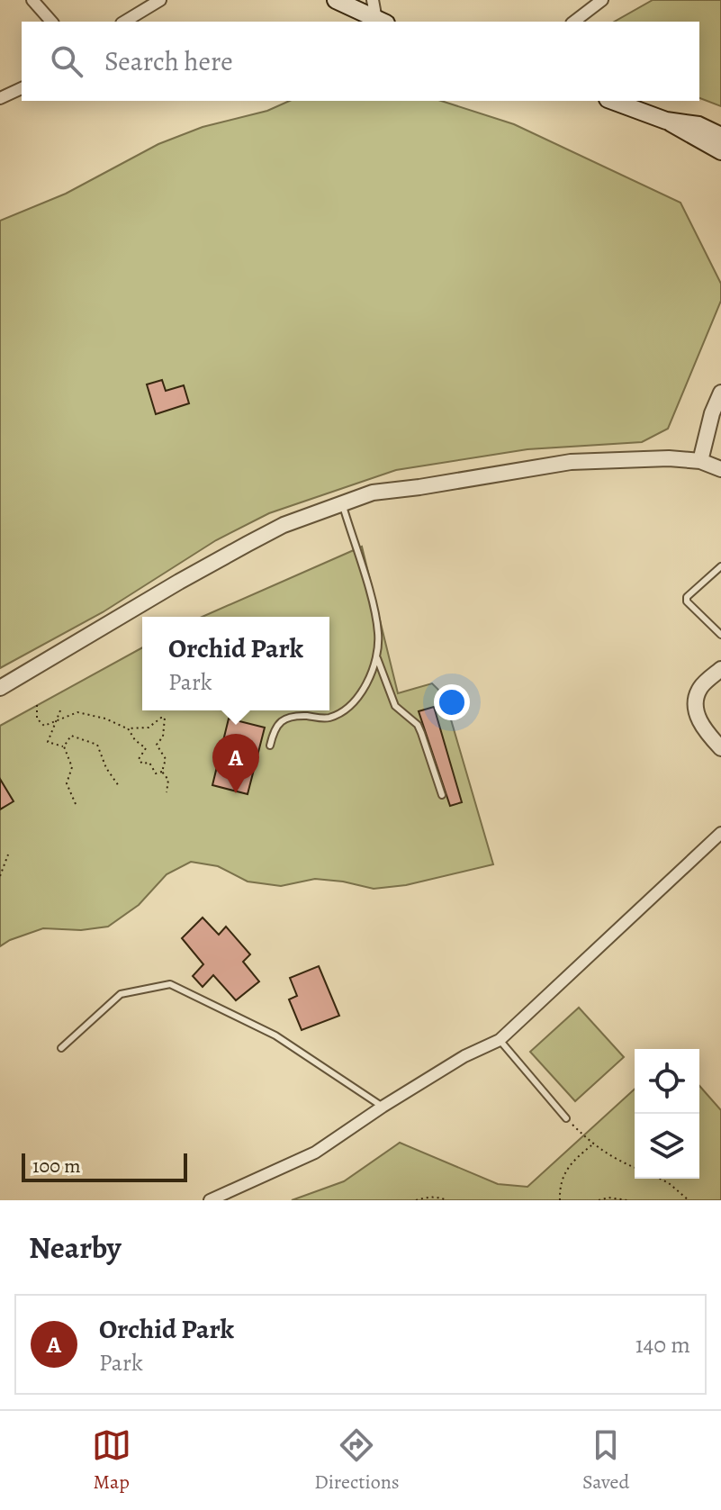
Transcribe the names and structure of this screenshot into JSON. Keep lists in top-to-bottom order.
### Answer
{
  "scale_bar": "100 m",
  "page": {
    "search": "Search here",
    "popup": ["Orchid Park", "Park"],
    "pins": "A",
    "scale": "100 m",
    "heading": "Nearby",
    "list": [
      {
        "mark": "A",
        "name": "Orchid Park",
        "note": "Park",
        "value": "140 m"
      }
    ],
    "nav": ["Map", "Directions", "Saved"]
  }
}
